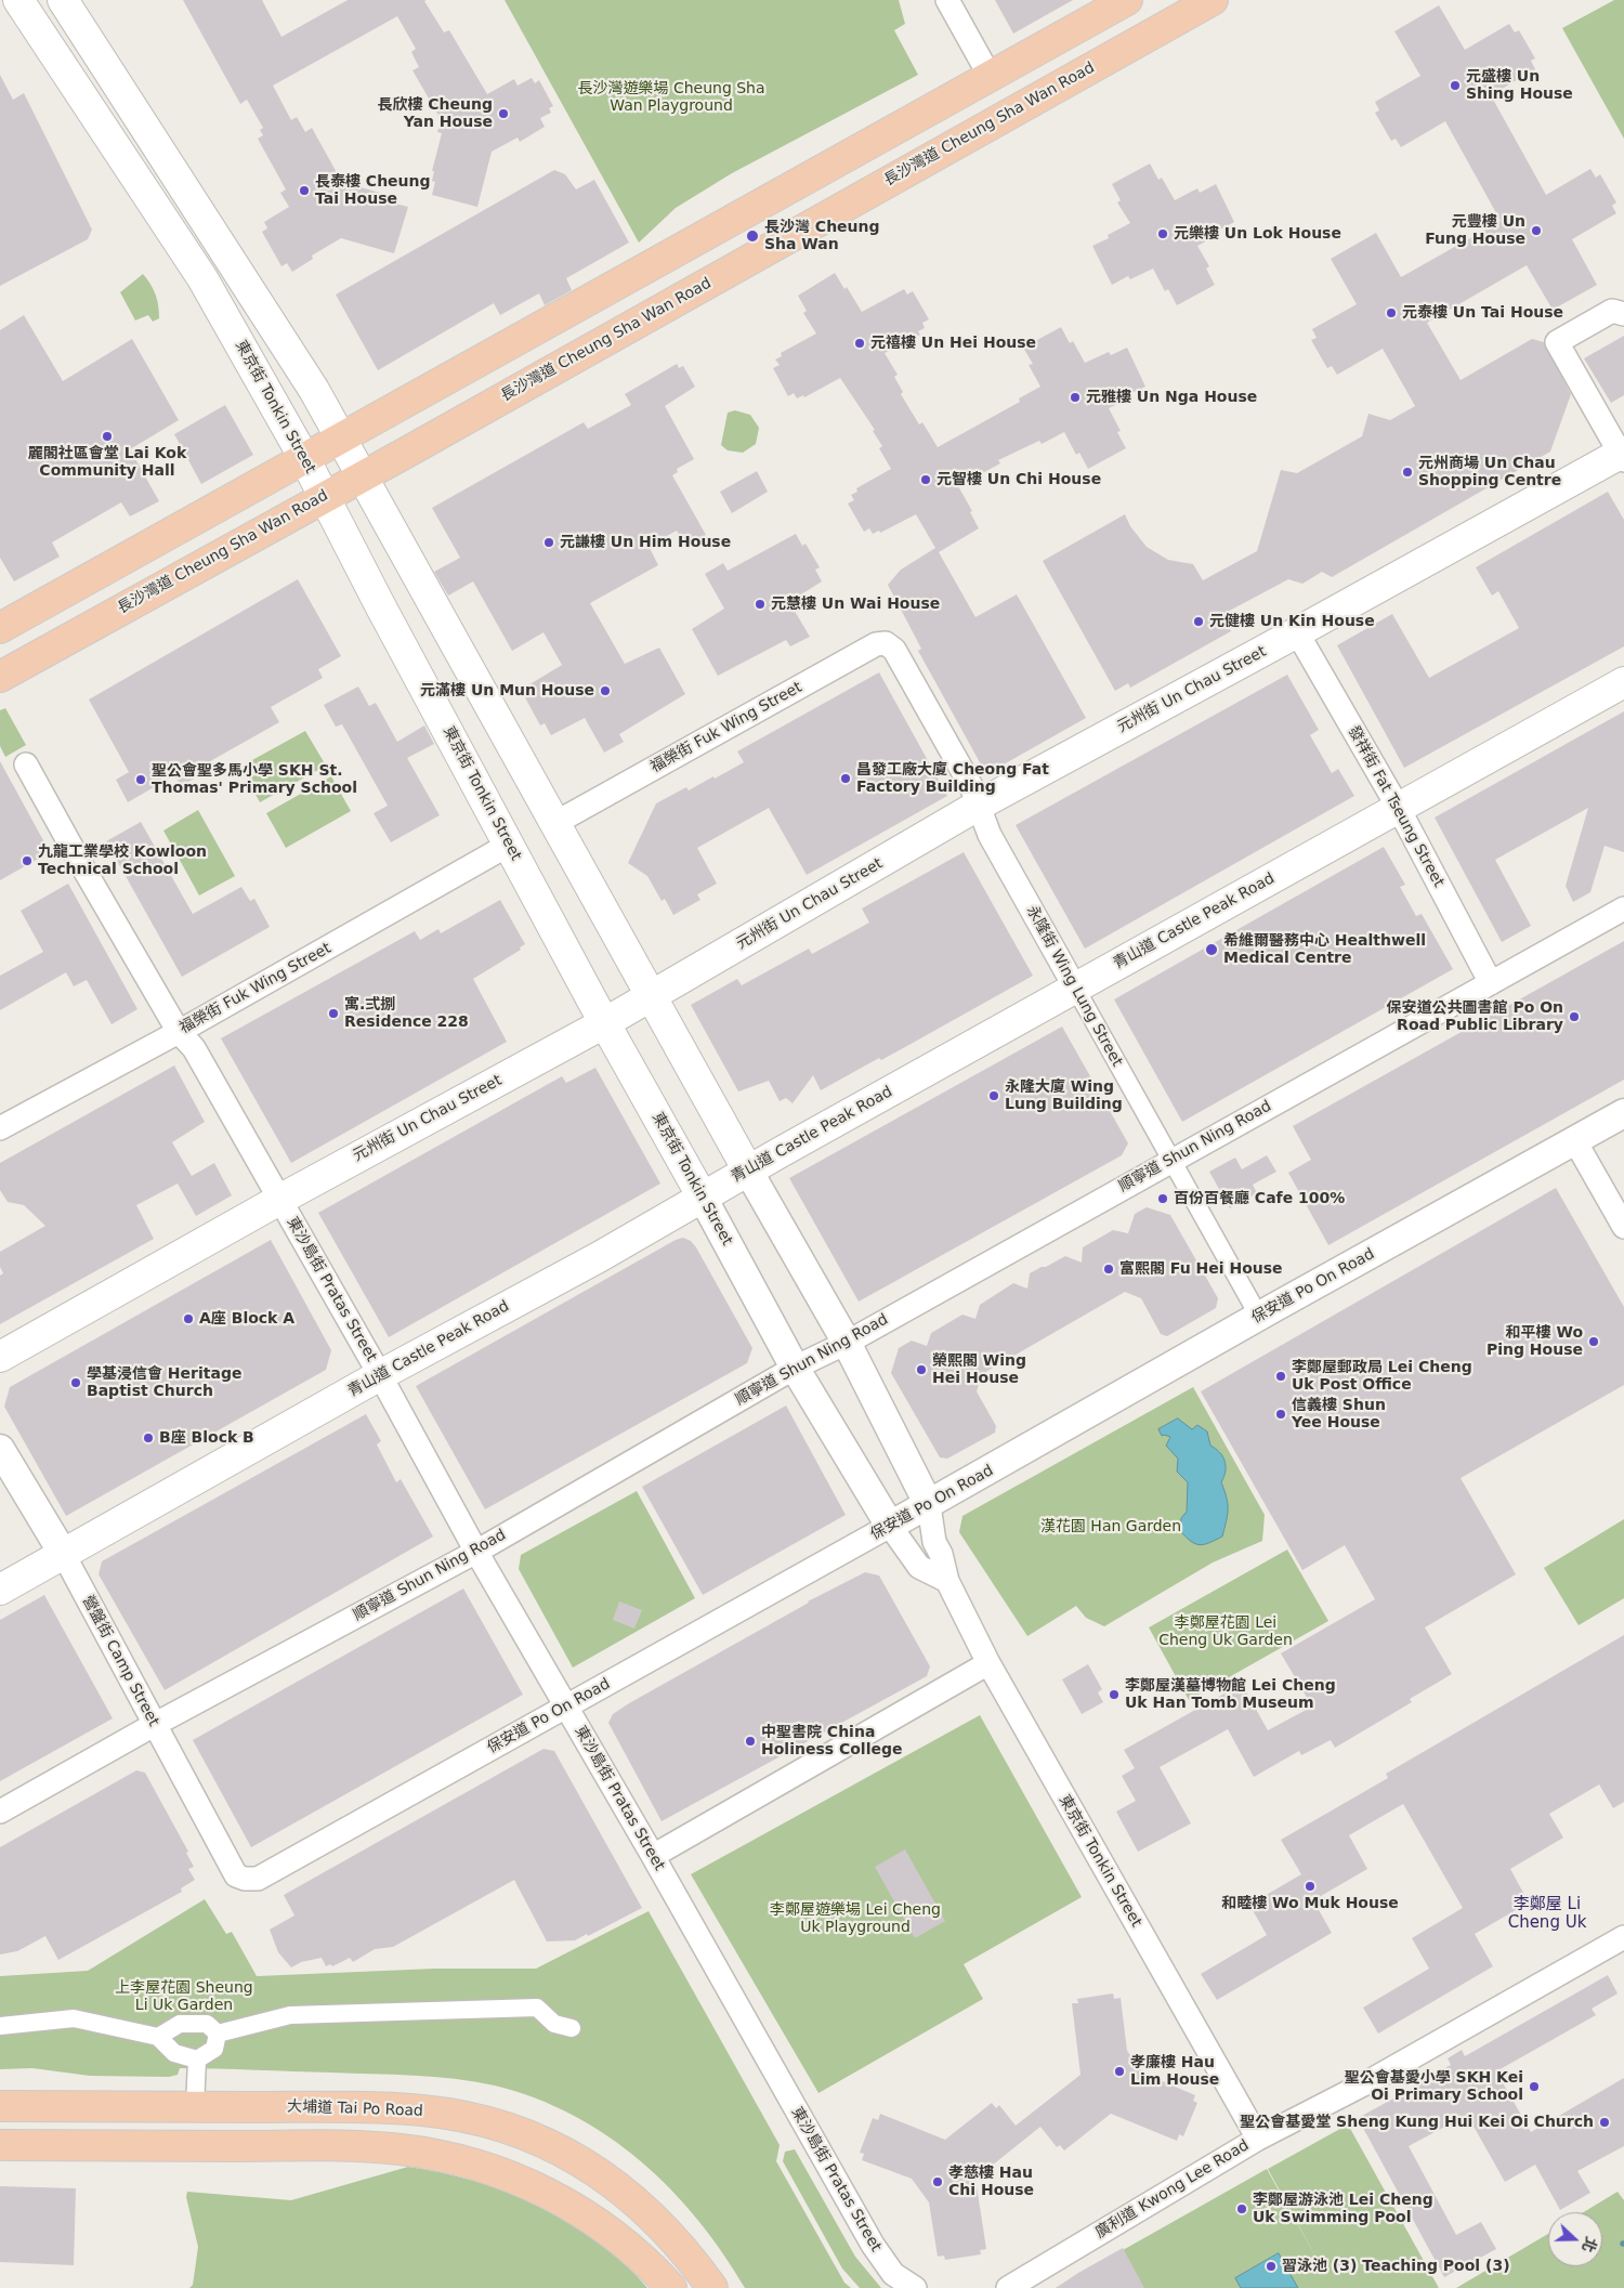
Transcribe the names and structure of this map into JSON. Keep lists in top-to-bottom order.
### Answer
{
  "streets": {
    "main road": [
      "長沙灣道 Cheung Sha Wan Road",
      "東京街 Tonkin Street",
      "元州街 Un Chau Street",
      "青山道 Castle Peak Road",
      "大埔道 Tai Po Road"
    ],
    "street": [
      "福榮街 Fuk Wing Street",
      "發祥街 Fat Tseung Street",
      "永隆街 Wing Lung Street",
      "順寧道 Shun Ning Road",
      "保安道 Po On Road",
      "東沙島街 Pratas Street",
      "營盤街 Camp Street",
      "廣利道 Kwong Lee Road"
    ]
  },
  "crossings": [
    ["長沙灣道 Cheung Sha Wan Road", "東京街 Tonkin Street"],
    ["東京街 Tonkin Street", "元州街 Un Chau Street"],
    ["東京街 Tonkin Street", "福榮街 Fuk Wing Street"],
    ["東京街 Tonkin Street", "青山道 Castle Peak Road"],
    ["東京街 Tonkin Street", "順寧道 Shun Ning Road"],
    ["東京街 Tonkin Street", "保安道 Po On Road"],
    ["東京街 Tonkin Street", "廣利道 Kwong Lee Road"],
    ["元州街 Un Chau Street", "發祥街 Fat Tseung Street"],
    ["元州街 Un Chau Street", "永隆街 Wing Lung Street"],
    ["元州街 Un Chau Street", "東沙島街 Pratas Street"],
    ["福榮街 Fuk Wing Street", "永隆街 Wing Lung Street"],
    ["福榮街 Fuk Wing Street", "東沙島街 Pratas Street"],
    ["發祥街 Fat Tseung Street", "青山道 Castle Peak Road"],
    ["發祥街 Fat Tseung Street", "順寧道 Shun Ning Road"],
    ["青山道 Castle Peak Road", "永隆街 Wing Lung Street"],
    ["青山道 Castle Peak Road", "東沙島街 Pratas Street"],
    ["青山道 Castle Peak Road", "營盤街 Camp Street"],
    ["永隆街 Wing Lung Street", "順寧道 Shun Ning Road"],
    ["永隆街 Wing Lung Street", "保安道 Po On Road"],
    ["順寧道 Shun Ning Road", "東沙島街 Pratas Street"],
    ["順寧道 Shun Ning Road", "營盤街 Camp Street"],
    ["保安道 Po On Road", "東沙島街 Pratas Street"],
    ["保安道 Po On Road", "營盤街 Camp Street"]
  ],
  "districts": ["李鄭屋 Li Cheng Uk"],
  "parks": [
    "長沙灣遊樂場 Cheung Sha Wan Playground",
    "漢花園 Han Garden",
    "李鄭屋花園 Lei Cheng Uk Garden",
    "李鄭屋遊樂場 Lei Cheng Uk Playground",
    "上李屋花園 Sheung Li Uk Garden"
  ],
  "places": [
    "元盛樓 Un Shing House",
    "長欣樓 Cheung Yan House",
    "長泰樓 Cheung Tai House",
    "元豐樓 Un Fung House",
    "元樂樓 Un Lok House",
    "長沙灣 Cheung Sha Wan",
    "元泰樓 Un Tai House",
    "元禧樓 Un Hei House",
    "元雅樓 Un Nga House",
    "麗閣社區會堂 Lai Kok Community Hall",
    "元州商場 Un Chau Shopping Centre",
    "元智樓 Un Chi House",
    "元謙樓 Un Him House",
    "元慧樓 Un Wai House",
    "元健樓 Un Kin House",
    "元滿樓 Un Mun House",
    "昌發工廠大廈 Cheong Fat Factory Building",
    "聖公會聖多馬小學 SKH St. Thomas' Primary School",
    "九龍工業學校 Kowloon Technical School",
    "希維爾醫務中心 Healthwell Medical Centre",
    "寓.弍捌 Residence 228",
    "保安道公共圖書館 Po On Road Public Library",
    "永隆大廈 Wing Lung Building",
    "百份百餐廳 Cafe 100%",
    "富熙閣 Fu Hei House",
    "A座 Block A",
    "和平樓 Wo Ping House",
    "榮熙閣 Wing Hei House",
    "李鄭屋郵政局 Lei Cheng Uk Post Office",
    "學基浸信會 Heritage Baptist Church",
    "信義樓 Shun Yee House",
    "B座 Block B",
    "李鄭屋漢墓博物館 Lei Cheng Uk Han Tomb Museum",
    "中聖書院 China Holiness College",
    "和睦樓 Wo Muk House",
    "孝廉樓 Hau Lim House",
    "聖公會基愛小學 SKH Kei Oi Primary School",
    "聖公會基愛堂 Sheng Kung Hui Kei Oi Church",
    "孝慈樓 Hau Chi House",
    "李鄭屋游泳池 Lei Cheng Uk Swimming Pool",
    "習泳池 (3) Teaching Pool (3)"
  ],
  "north": "right"
}
